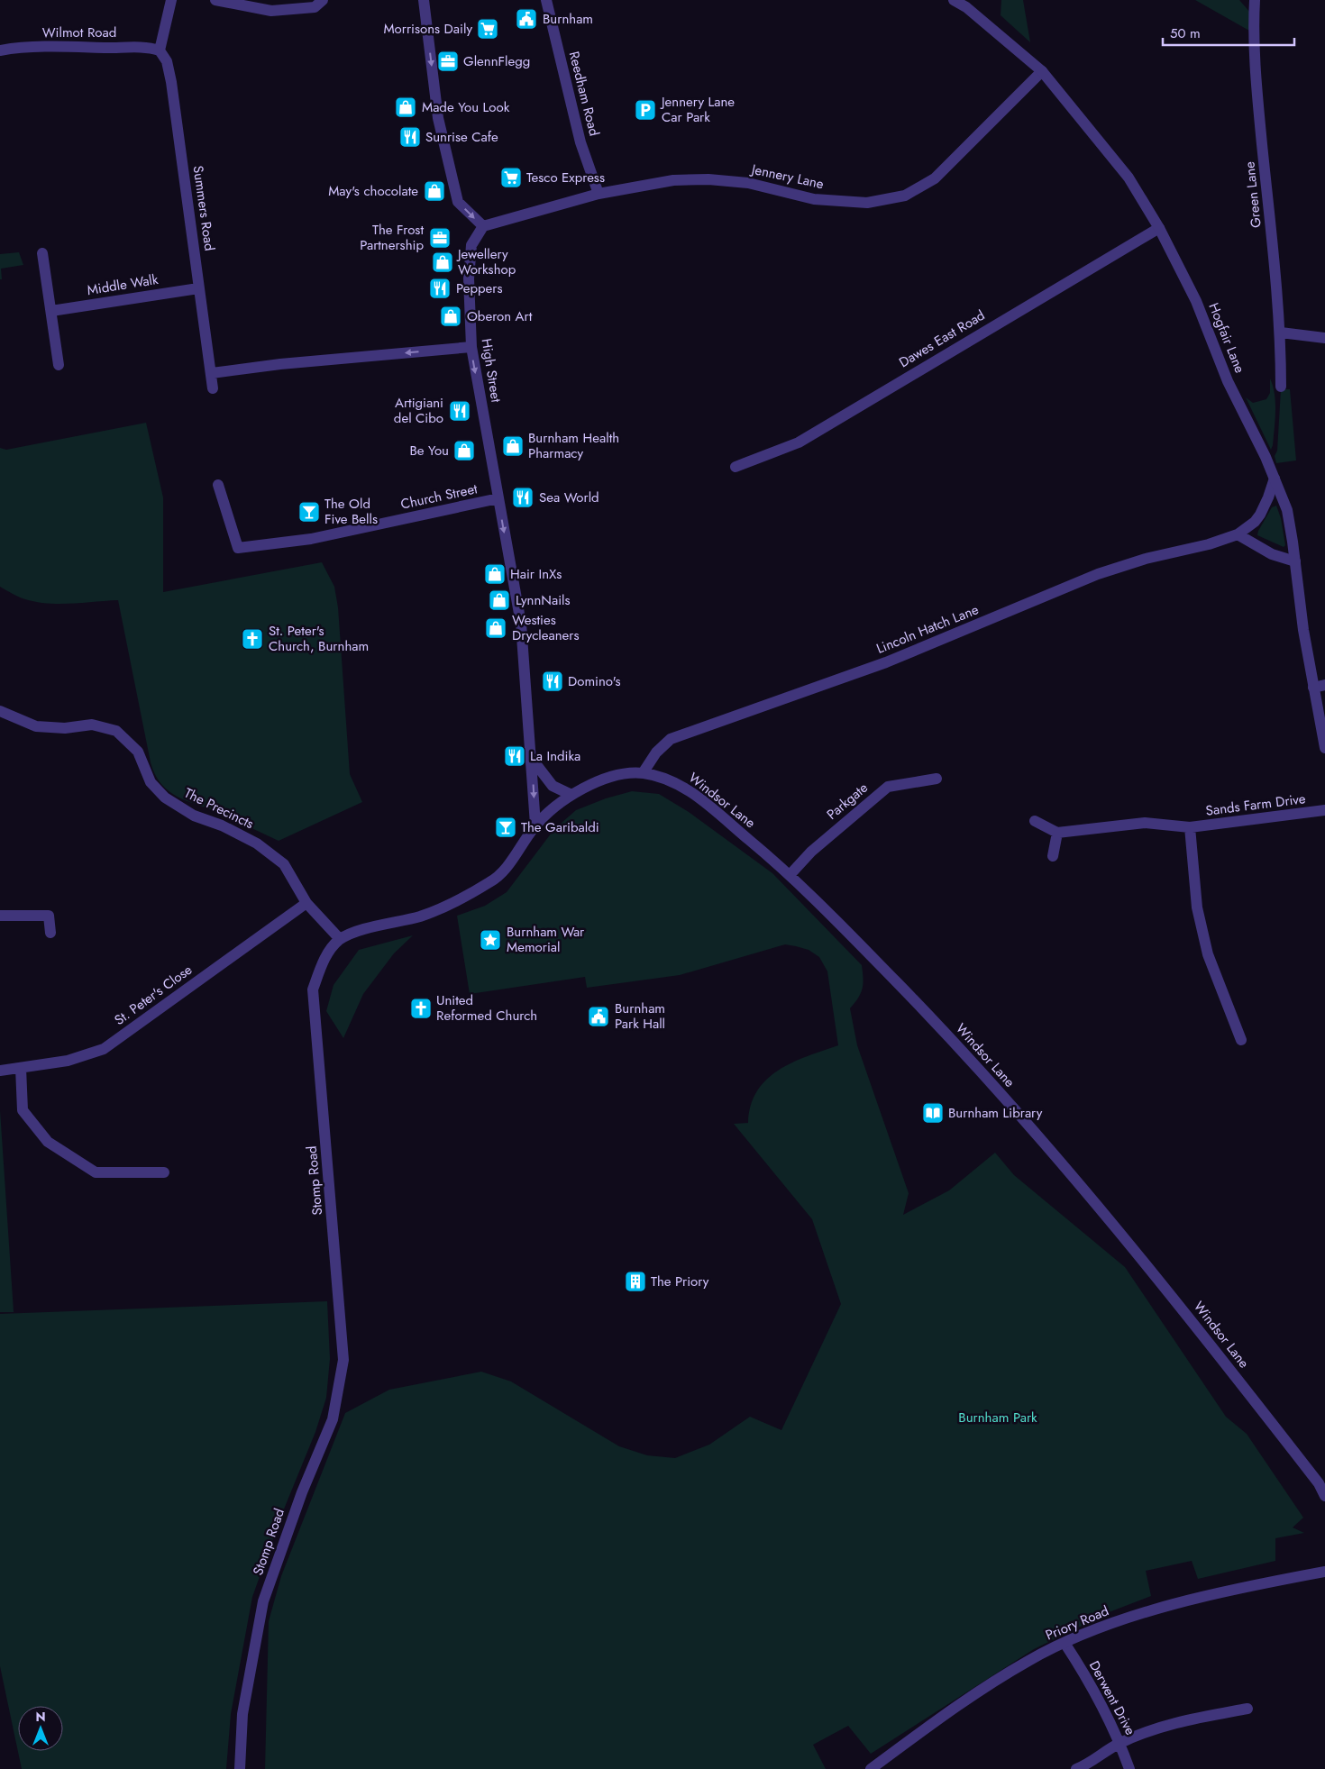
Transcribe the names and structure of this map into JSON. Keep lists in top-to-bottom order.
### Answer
{
  "streets": {
    "street": [
      "Wilmot Road",
      "Reedham Road",
      "Jennery Lane",
      "Green Lane",
      "Summers Road",
      "Middle Walk",
      "Hogfair Lane",
      "Dawes East Road",
      "High Street",
      "Church Street",
      "Lincoln Hatch Lane",
      "Windsor Lane",
      "Parkgate",
      "Sands Farm Drive",
      "The Precincts",
      "St. Peter's Close",
      "Stomp Road",
      "Priory Road",
      "Derwent Drive"
    ]
  },
  "crossings": [
    ["Wilmot Road", "Summers Road"],
    ["Reedham Road", "Jennery Lane"],
    ["Jennery Lane", "Hogfair Lane"],
    ["Jennery Lane", "High Street"],
    ["Summers Road", "Middle Walk"],
    ["Hogfair Lane", "Dawes East Road"],
    ["Hogfair Lane", "Lincoln Hatch Lane"],
    ["High Street", "Church Street"],
    ["High Street", "Stomp Road"],
    ["Lincoln Hatch Lane", "Windsor Lane"],
    ["Lincoln Hatch Lane", "Stomp Road"],
    ["Windsor Lane", "Parkgate"],
    ["Windsor Lane", "Stomp Road"],
    ["The Precincts", "St. Peter's Close"],
    ["The Precincts", "Stomp Road"],
    ["Priory Road", "Derwent Drive"]
  ],
  "one_way": ["High Street"],
  "parks": ["Burnham Park"],
  "places": {
    "public building": ["Burnham", "Burnham Park Hall"],
    "supermarket": ["Morrisons Daily", "Tesco Express"],
    "office": ["GlennFlegg", "The Frost Partnership"],
    "shop": [
      "Made You Look",
      "May's chocolate",
      "Jewellery Workshop",
      "Oberon Art",
      "Burnham Health Pharmacy",
      "Be You",
      "Hair InXs",
      "LynnNails",
      "Westies Drycleaners"
    ],
    "parking": ["Jennery Lane Car Park"],
    "restaurant": [
      "Sunrise Cafe",
      "Peppers",
      "Artigiani del Cibo",
      "Sea World",
      "Domino's",
      "La Indika"
    ],
    "bar": ["The Old Five Bells", "The Garibaldi"],
    "church": ["St. Peter's Church, Burnham", "United Reformed Church"],
    "place": ["Burnham War Memorial"],
    "library": ["Burnham Library"],
    "building": ["The Priory"]
  },
  "scale_bar": "50 m",
  "north": "top"
}
